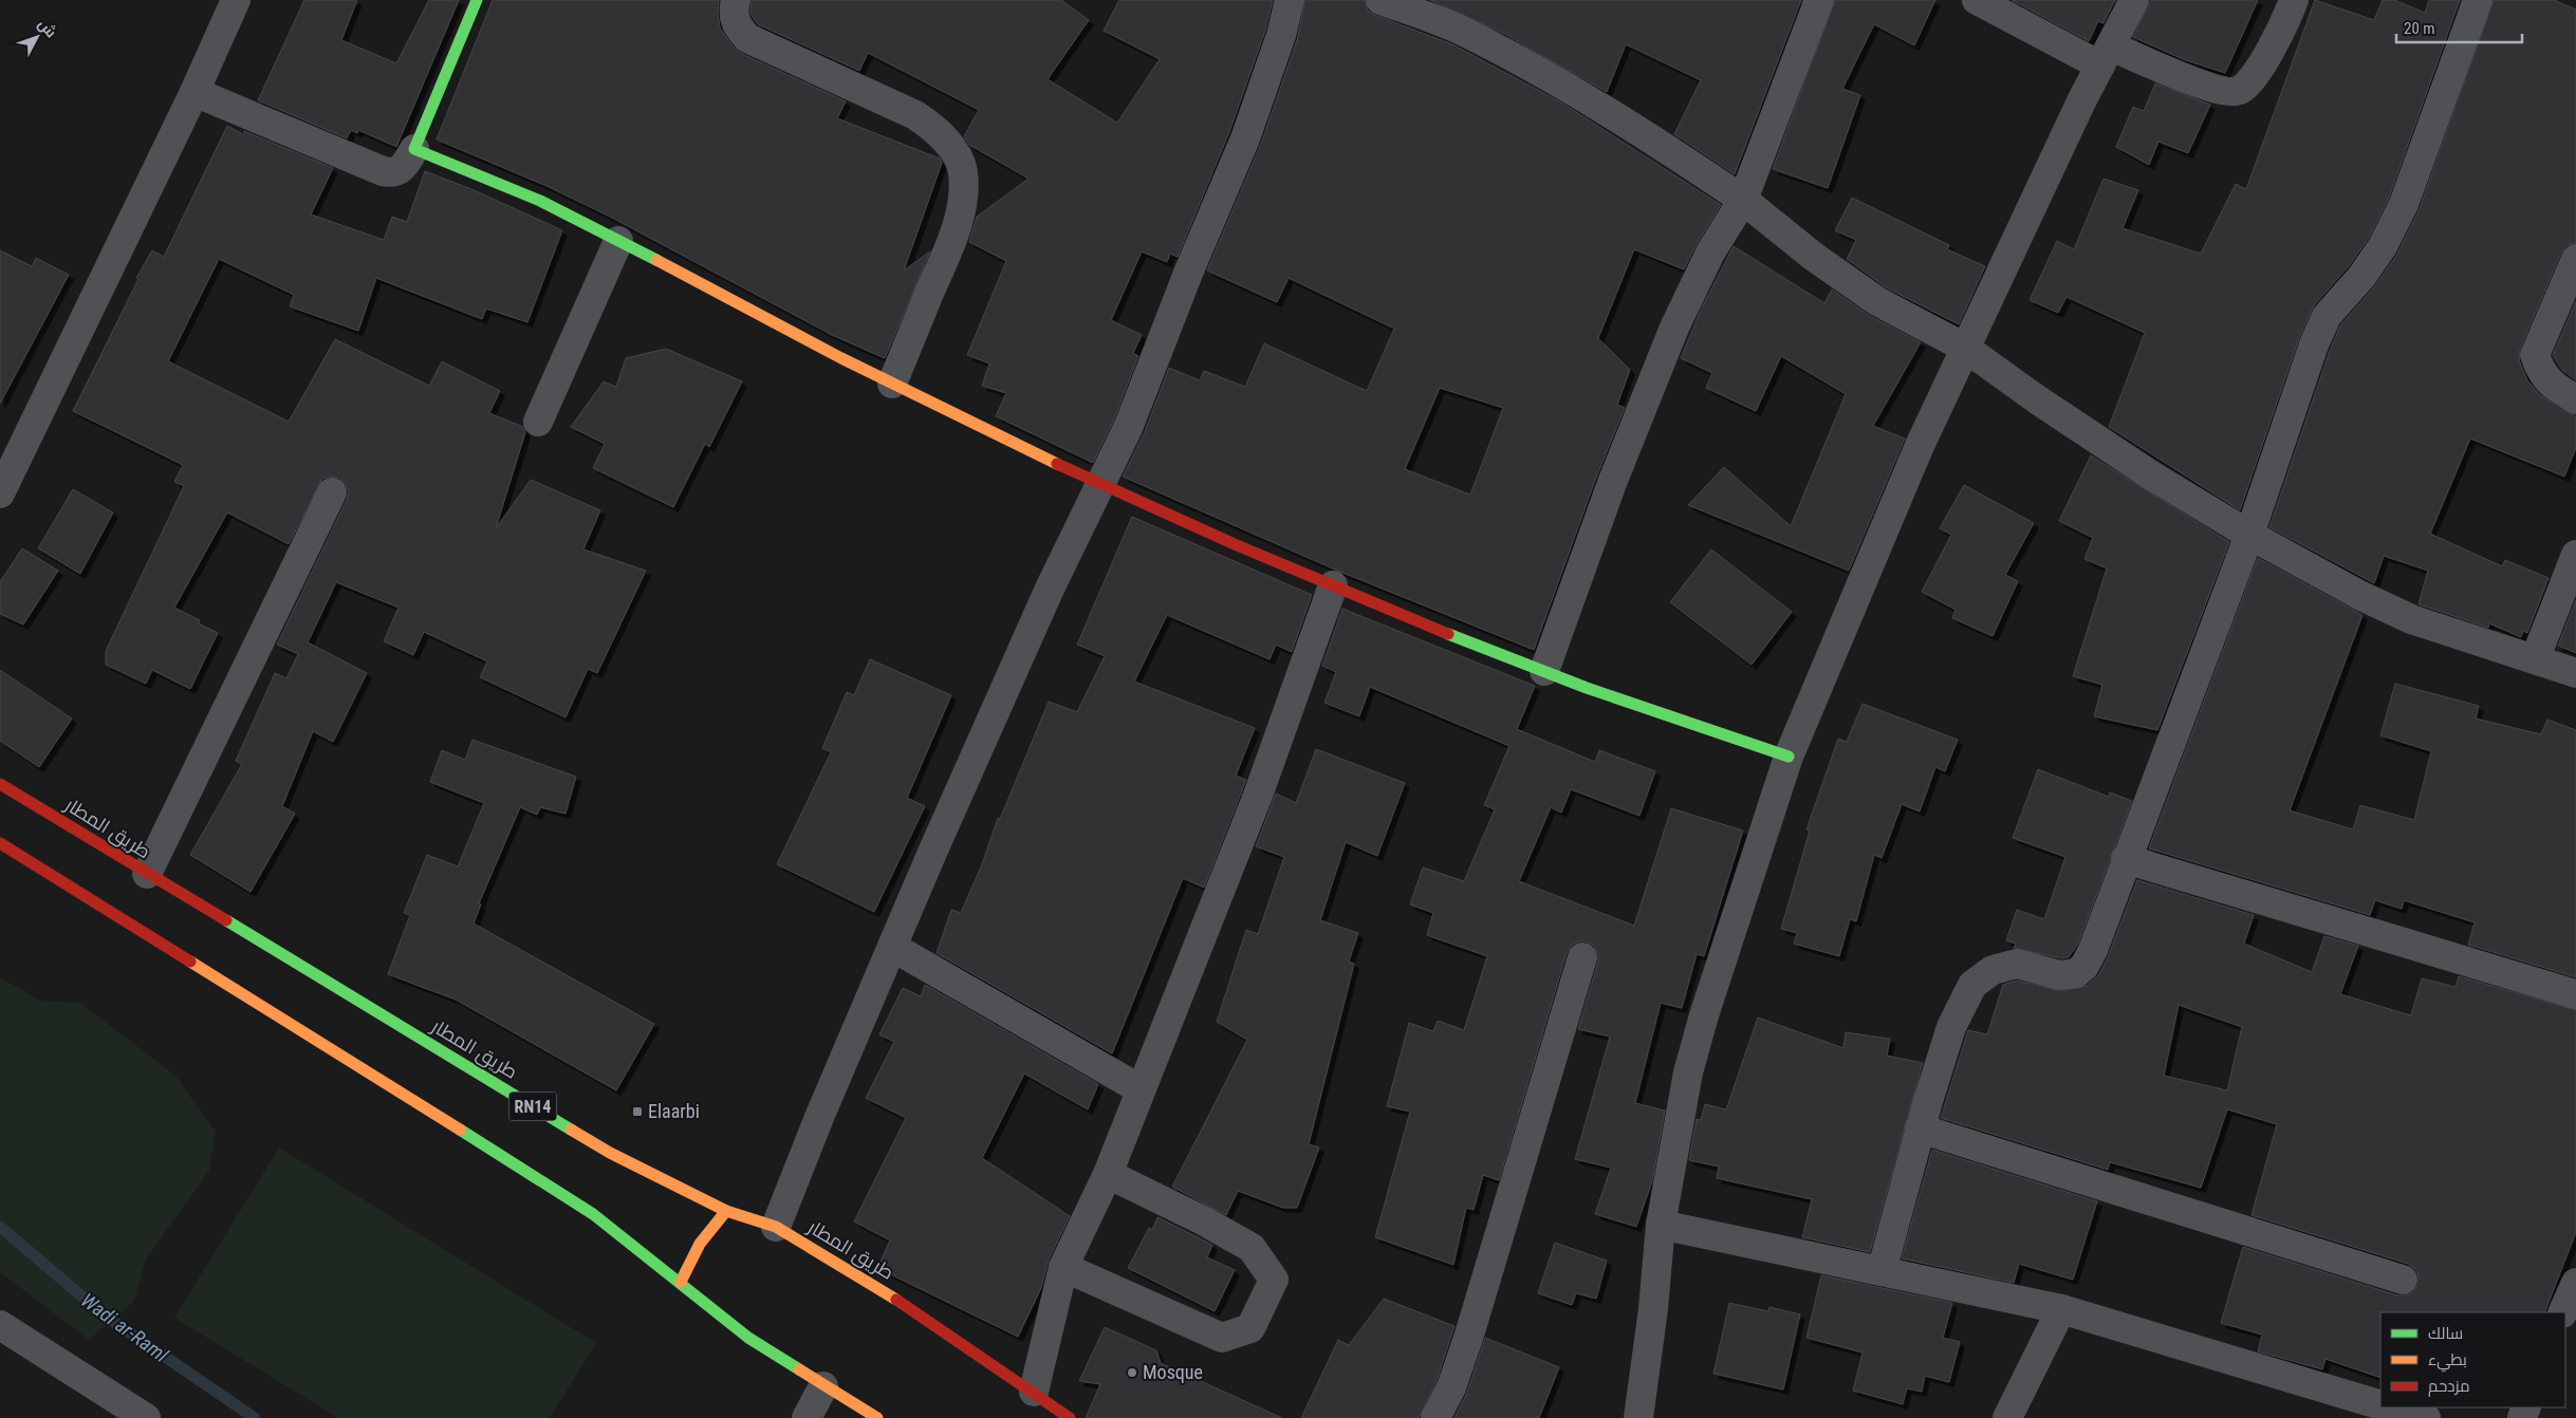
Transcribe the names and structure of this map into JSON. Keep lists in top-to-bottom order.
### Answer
{
  "streets": {
    "main road": ["طريق المطار", "RN14"]
  },
  "water": ["Wadi ar-Raml"],
  "places": {
    "transit": ["Elaarbi"],
    "other": ["Mosque"]
  },
  "legend": ["سالك", "بطيء", "مزدحم"],
  "scale_bar": "20 m",
  "north": "top right"
}
